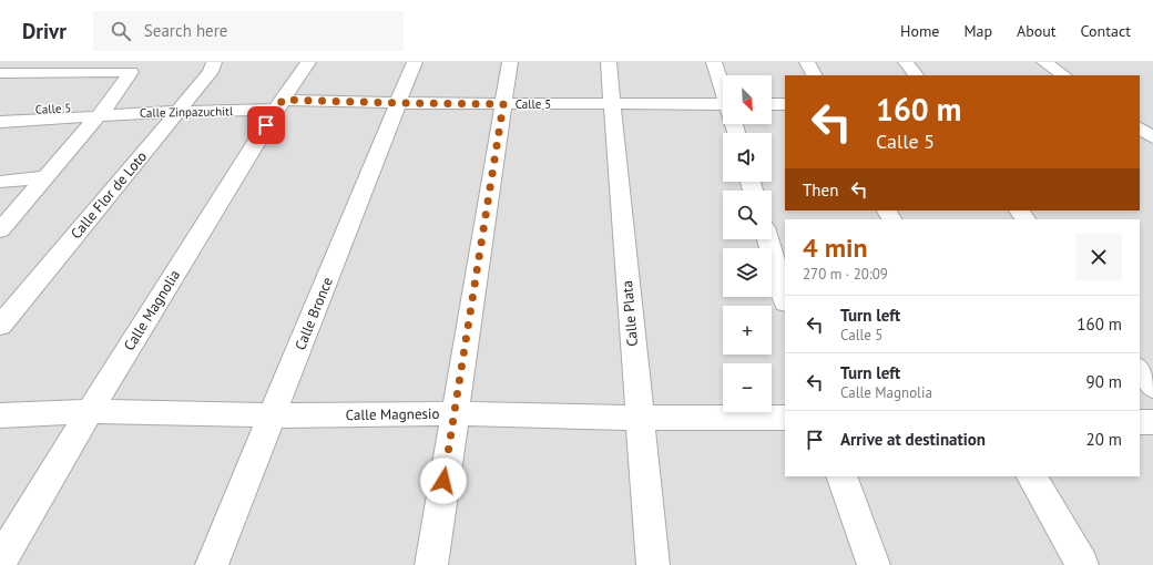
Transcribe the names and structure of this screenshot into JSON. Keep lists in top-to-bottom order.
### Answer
{
  "streets": {
    "street": [
      "Calle 5",
      "Calle Zinpazuchitl",
      "Calle Flor de Loto",
      "Calle Magnolia",
      "Calle Bronce",
      "Calle Plata",
      "Calle Magnesio"
    ]
  },
  "crossings": [
    ["Calle 5", "Calle Zinpazuchitl"],
    ["Calle 5", "Calle Magnolia"],
    ["Calle 5", "Calle Bronce"],
    ["Calle 5", "Calle Plata"],
    ["Calle Zinpazuchitl", "Calle Flor de Loto"],
    ["Calle Zinpazuchitl", "Calle Magnolia"],
    ["Calle Magnolia", "Calle Magnesio"],
    ["Calle Bronce", "Calle Magnesio"],
    ["Calle Plata", "Calle Magnesio"]
  ],
  "north": "bottom right",
  "page": {
    "header": "Drivr",
    "search": "Search here",
    "nav": [
      "Home",
      "Map",
      "About",
      "Contact"
    ],
    "map_buttons": ["+", "−"],
    "turn": ["160 m", "Calle 5"],
    "then": "Then",
    "heading": ["4 min", "270 m · 20:09"],
    "list": [
      {
        "name": "Turn left",
        "note": "Calle 5",
        "value": "160 m"
      },
      {
        "name": "Turn left",
        "note": "Calle Magnolia",
        "value": "90 m"
      },
      {
        "name": "Arrive at destination",
        "value": "20 m"
      }
    ]
  }
}
